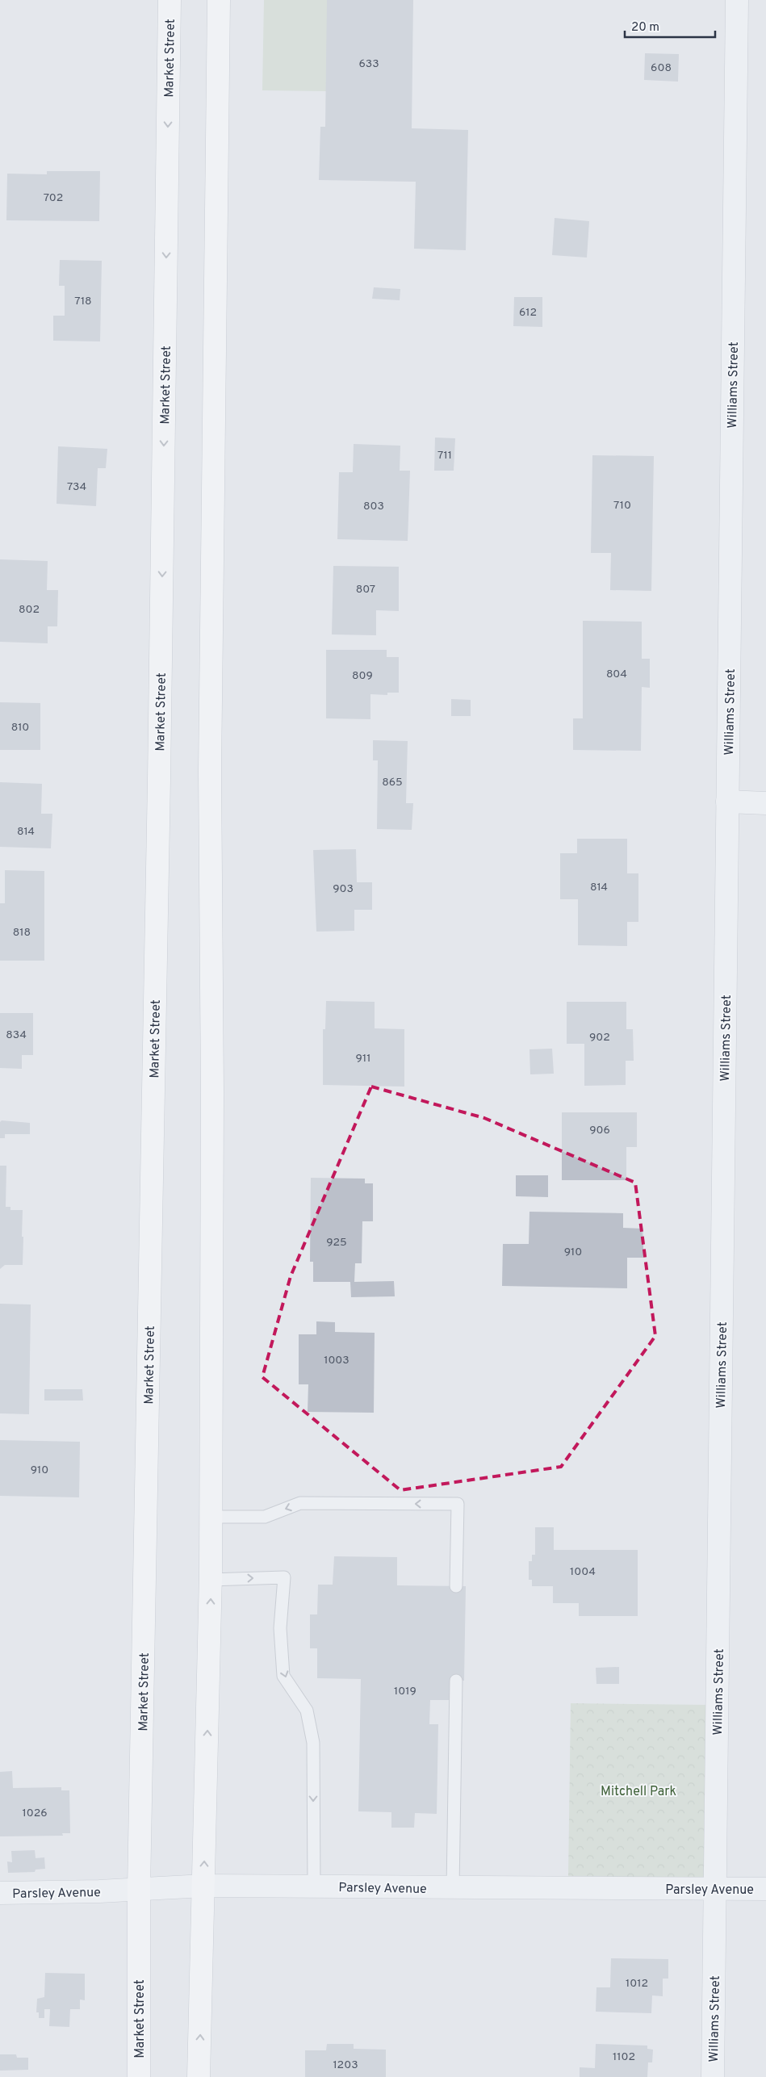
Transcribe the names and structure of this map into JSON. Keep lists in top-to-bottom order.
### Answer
{
  "streets": {
    "street": ["Market Street", "Williams Street", "Parsley Avenue"]
  },
  "crossings": [
    ["Market Street", "Parsley Avenue"],
    ["Williams Street", "Parsley Avenue"]
  ],
  "parks": ["Mitchell Park"],
  "house_numbers": [
    "633",
    "608",
    "702",
    "718",
    "612",
    "711",
    "734",
    "710",
    "803",
    "807",
    "802",
    "804",
    "809",
    "810",
    "865",
    "814",
    "814",
    "903",
    "818",
    "834",
    "902",
    "911",
    "906",
    "925",
    "910",
    "1003",
    "910",
    "1004",
    "1019",
    "1026",
    "1012",
    "1102",
    "1203"
  ],
  "scale_bar": "20 m"
}
